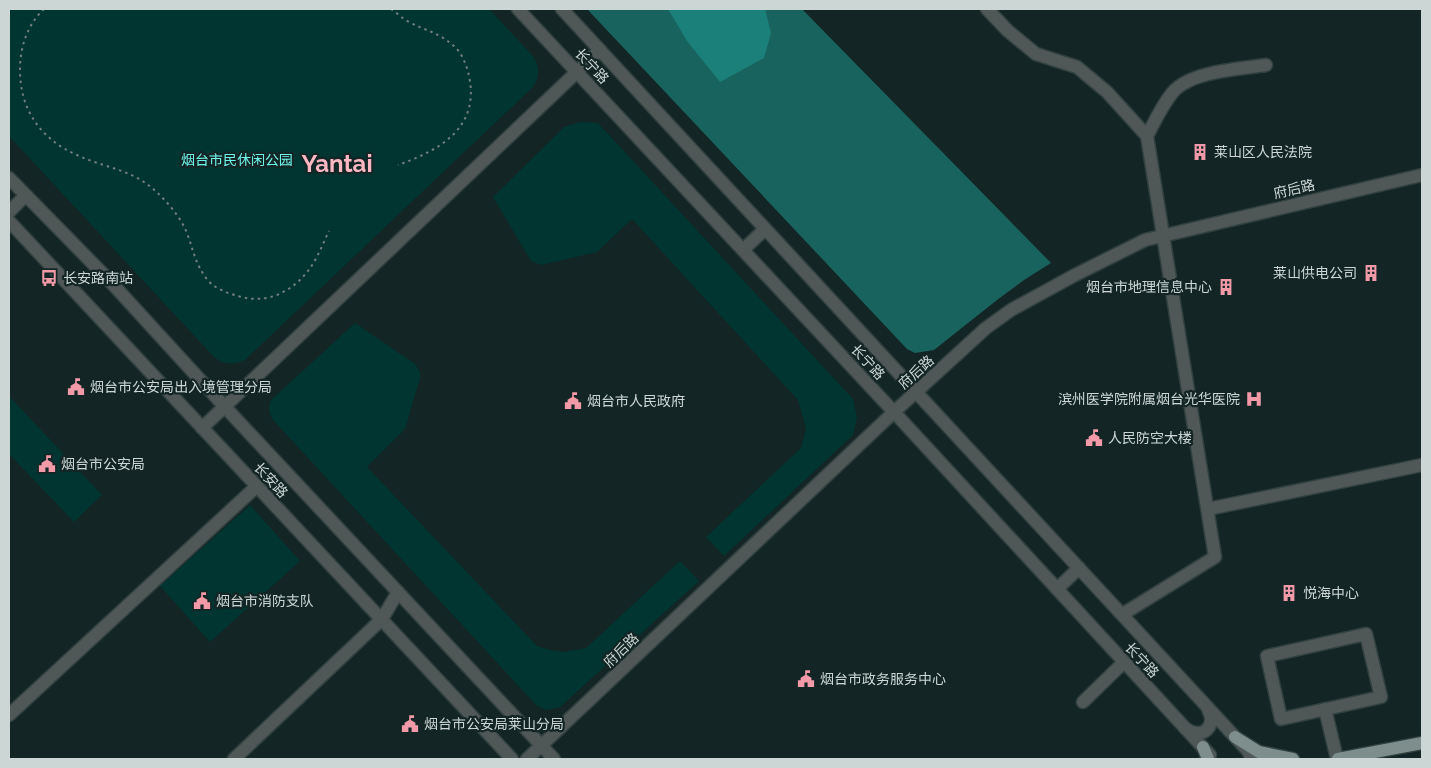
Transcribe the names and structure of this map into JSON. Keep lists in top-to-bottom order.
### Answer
{
  "streets": {
    "street": ["长宁路", "府后路", "长安路"]
  },
  "crossings": [
    ["长宁路", "府后路"]
  ],
  "districts": ["Yantai"],
  "parks": ["烟台市民休闲公园"],
  "places": {
    "building": [
      "莱山区人民法院",
      "莱山供电公司",
      "烟台市地理信息中心",
      "悦海中心"
    ],
    "bus stop": ["长安路南站"],
    "public building": [
      "烟台市公安局出入境管理分局",
      "烟台市人民政府",
      "人民防空大楼",
      "烟台市公安局",
      "烟台市消防支队",
      "烟台市政务服务中心",
      "烟台市公安局莱山分局"
    ],
    "hospital": ["滨州医学院附属烟台光华医院"]
  }
}
